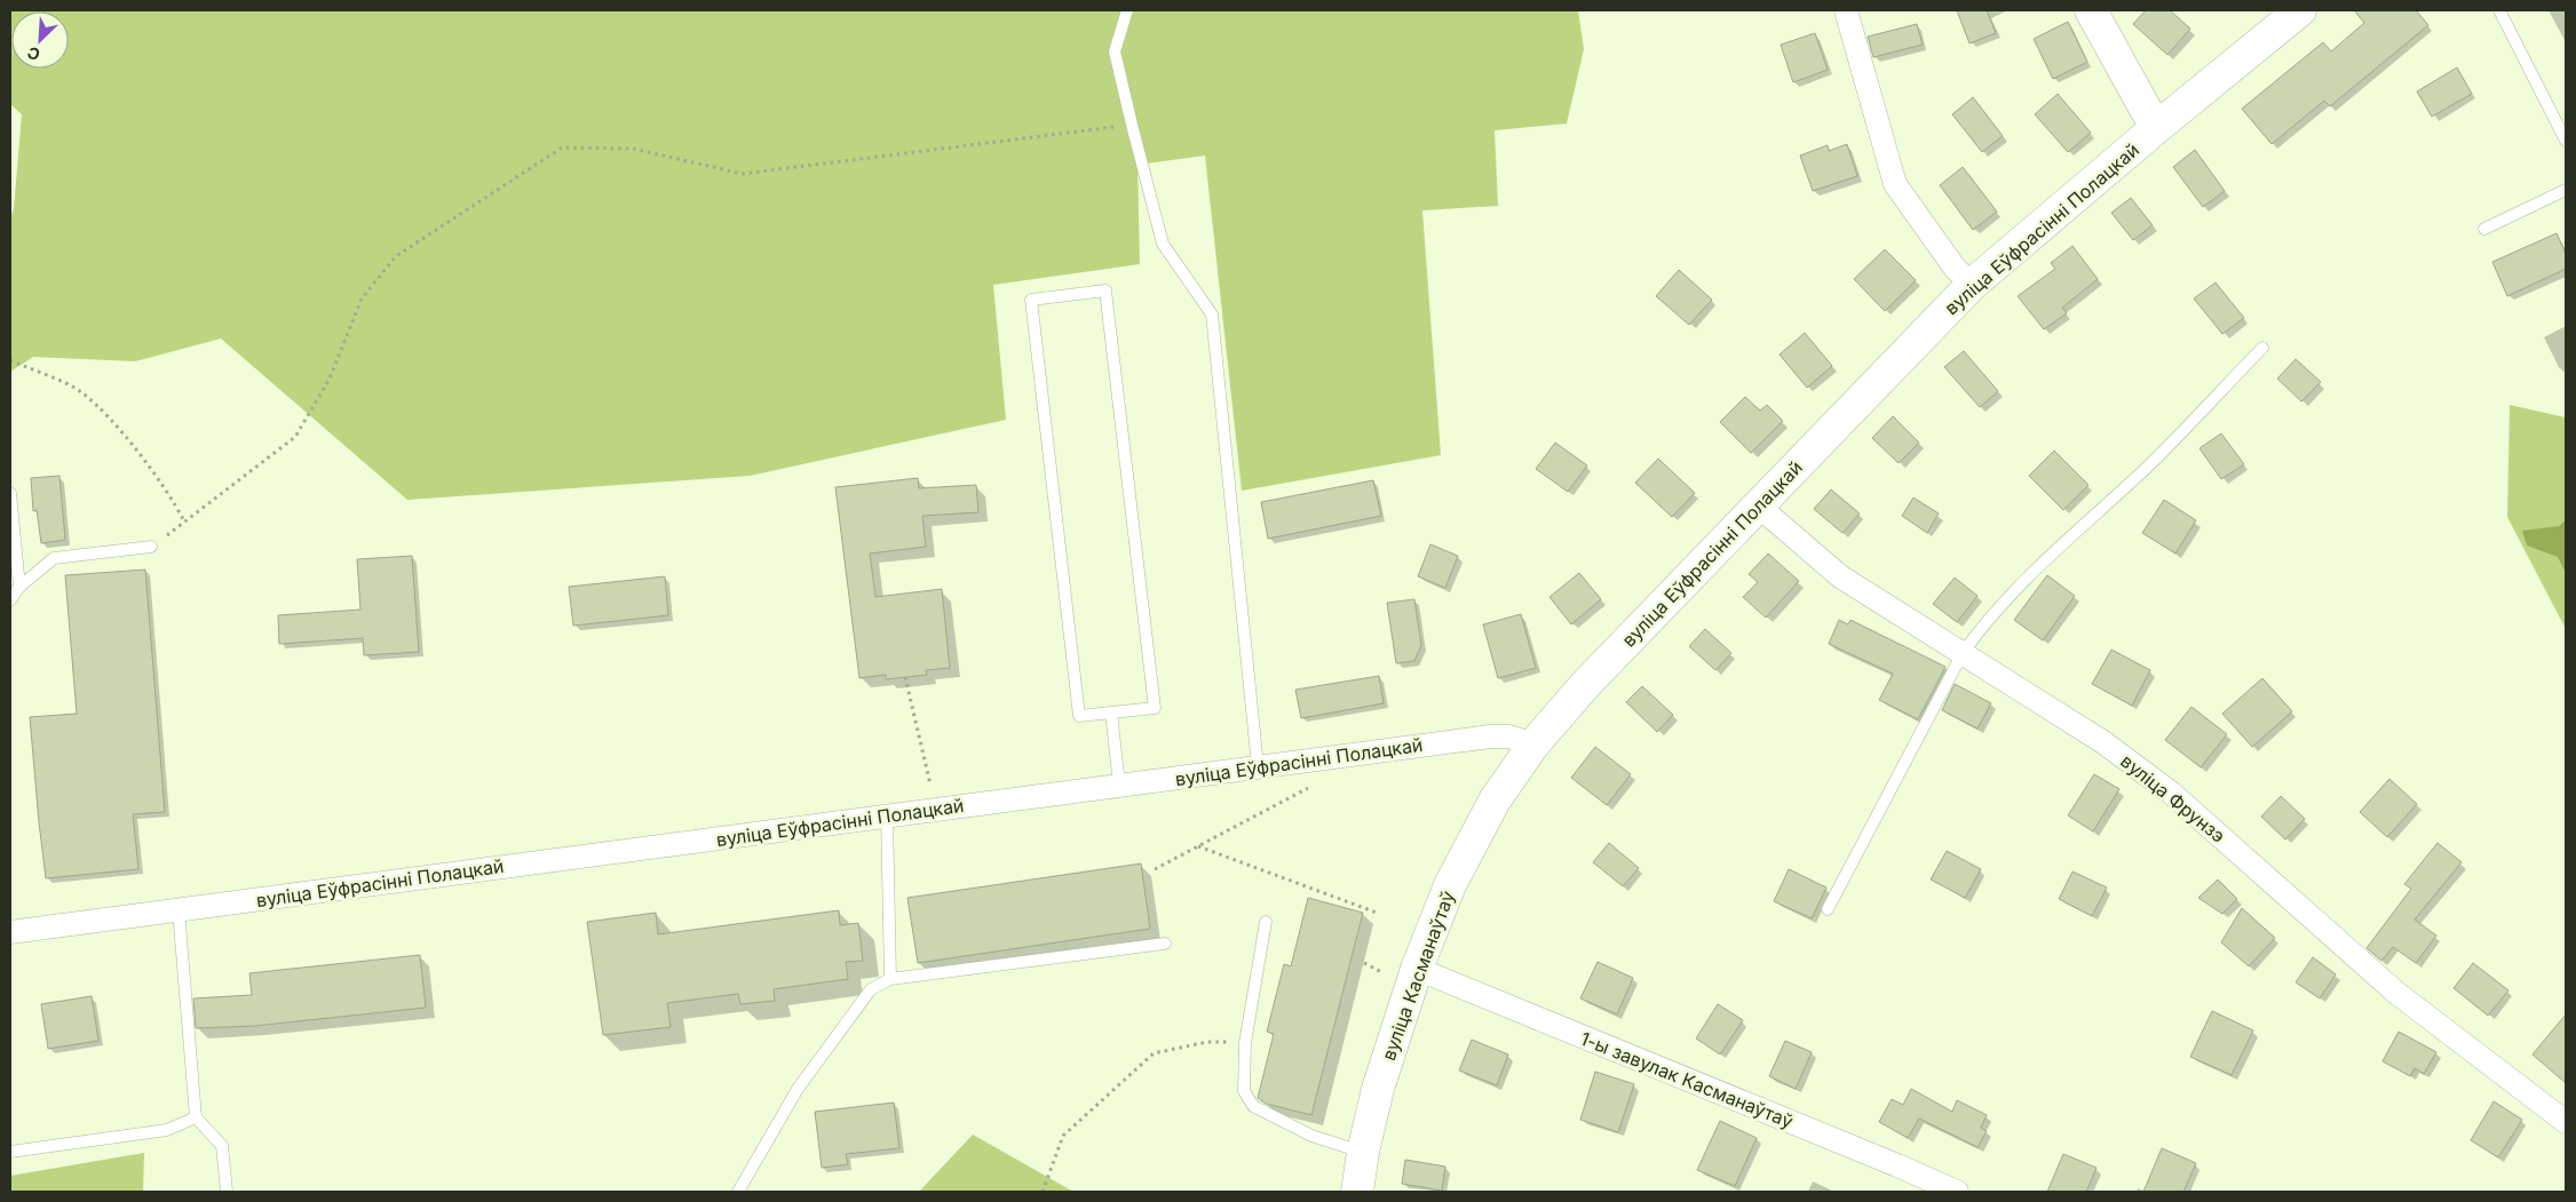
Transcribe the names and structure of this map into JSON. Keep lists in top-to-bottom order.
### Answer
{
  "streets": {
    "main road": ["вуліца Еўфрасінні Полацкай", "вуліца Касманаўтаў"],
    "street": ["вуліца Фрунзэ", "1-ы завулак Касманаўтаў"]
  },
  "crossings": [
    ["вуліца Еўфрасінні Полацкай", "вуліца Фрунзэ"],
    ["вуліца Еўфрасінні Полацкай", "вуліца Касманаўтаў"],
    ["вуліца Касманаўтаў", "1-ы завулак Касманаўтаў"]
  ],
  "north": "bottom left"
}
